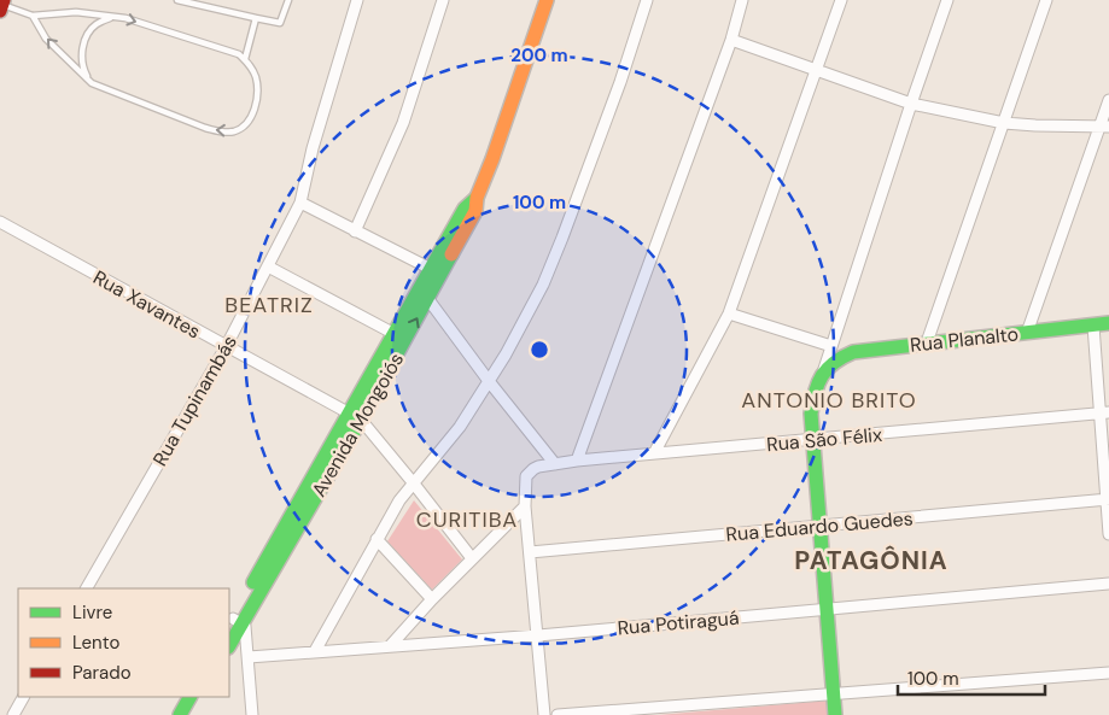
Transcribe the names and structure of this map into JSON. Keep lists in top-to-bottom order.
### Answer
{
  "streets": {
    "street": [
      "Rua Xavantes",
      "Rua Planalto",
      "Rua Tupinambás",
      "Avenida Mongoiós",
      "Rua São Félix",
      "Rua Eduardo Guedes",
      "Rua Potiraguá"
    ]
  },
  "crossings": [
    ["Rua Xavantes", "Rua Tupinambás"],
    ["Rua Xavantes", "Avenida Mongoiós"]
  ],
  "districts": [
    "BEATRIZ",
    "ANTONIO BRITO",
    "CURITIBA",
    "PATAGÔNIA"
  ],
  "legend": ["Livre", "Lento", "Parado"],
  "scale_bar": "100 m",
  "rings": ["200 m", "100 m"]
}
